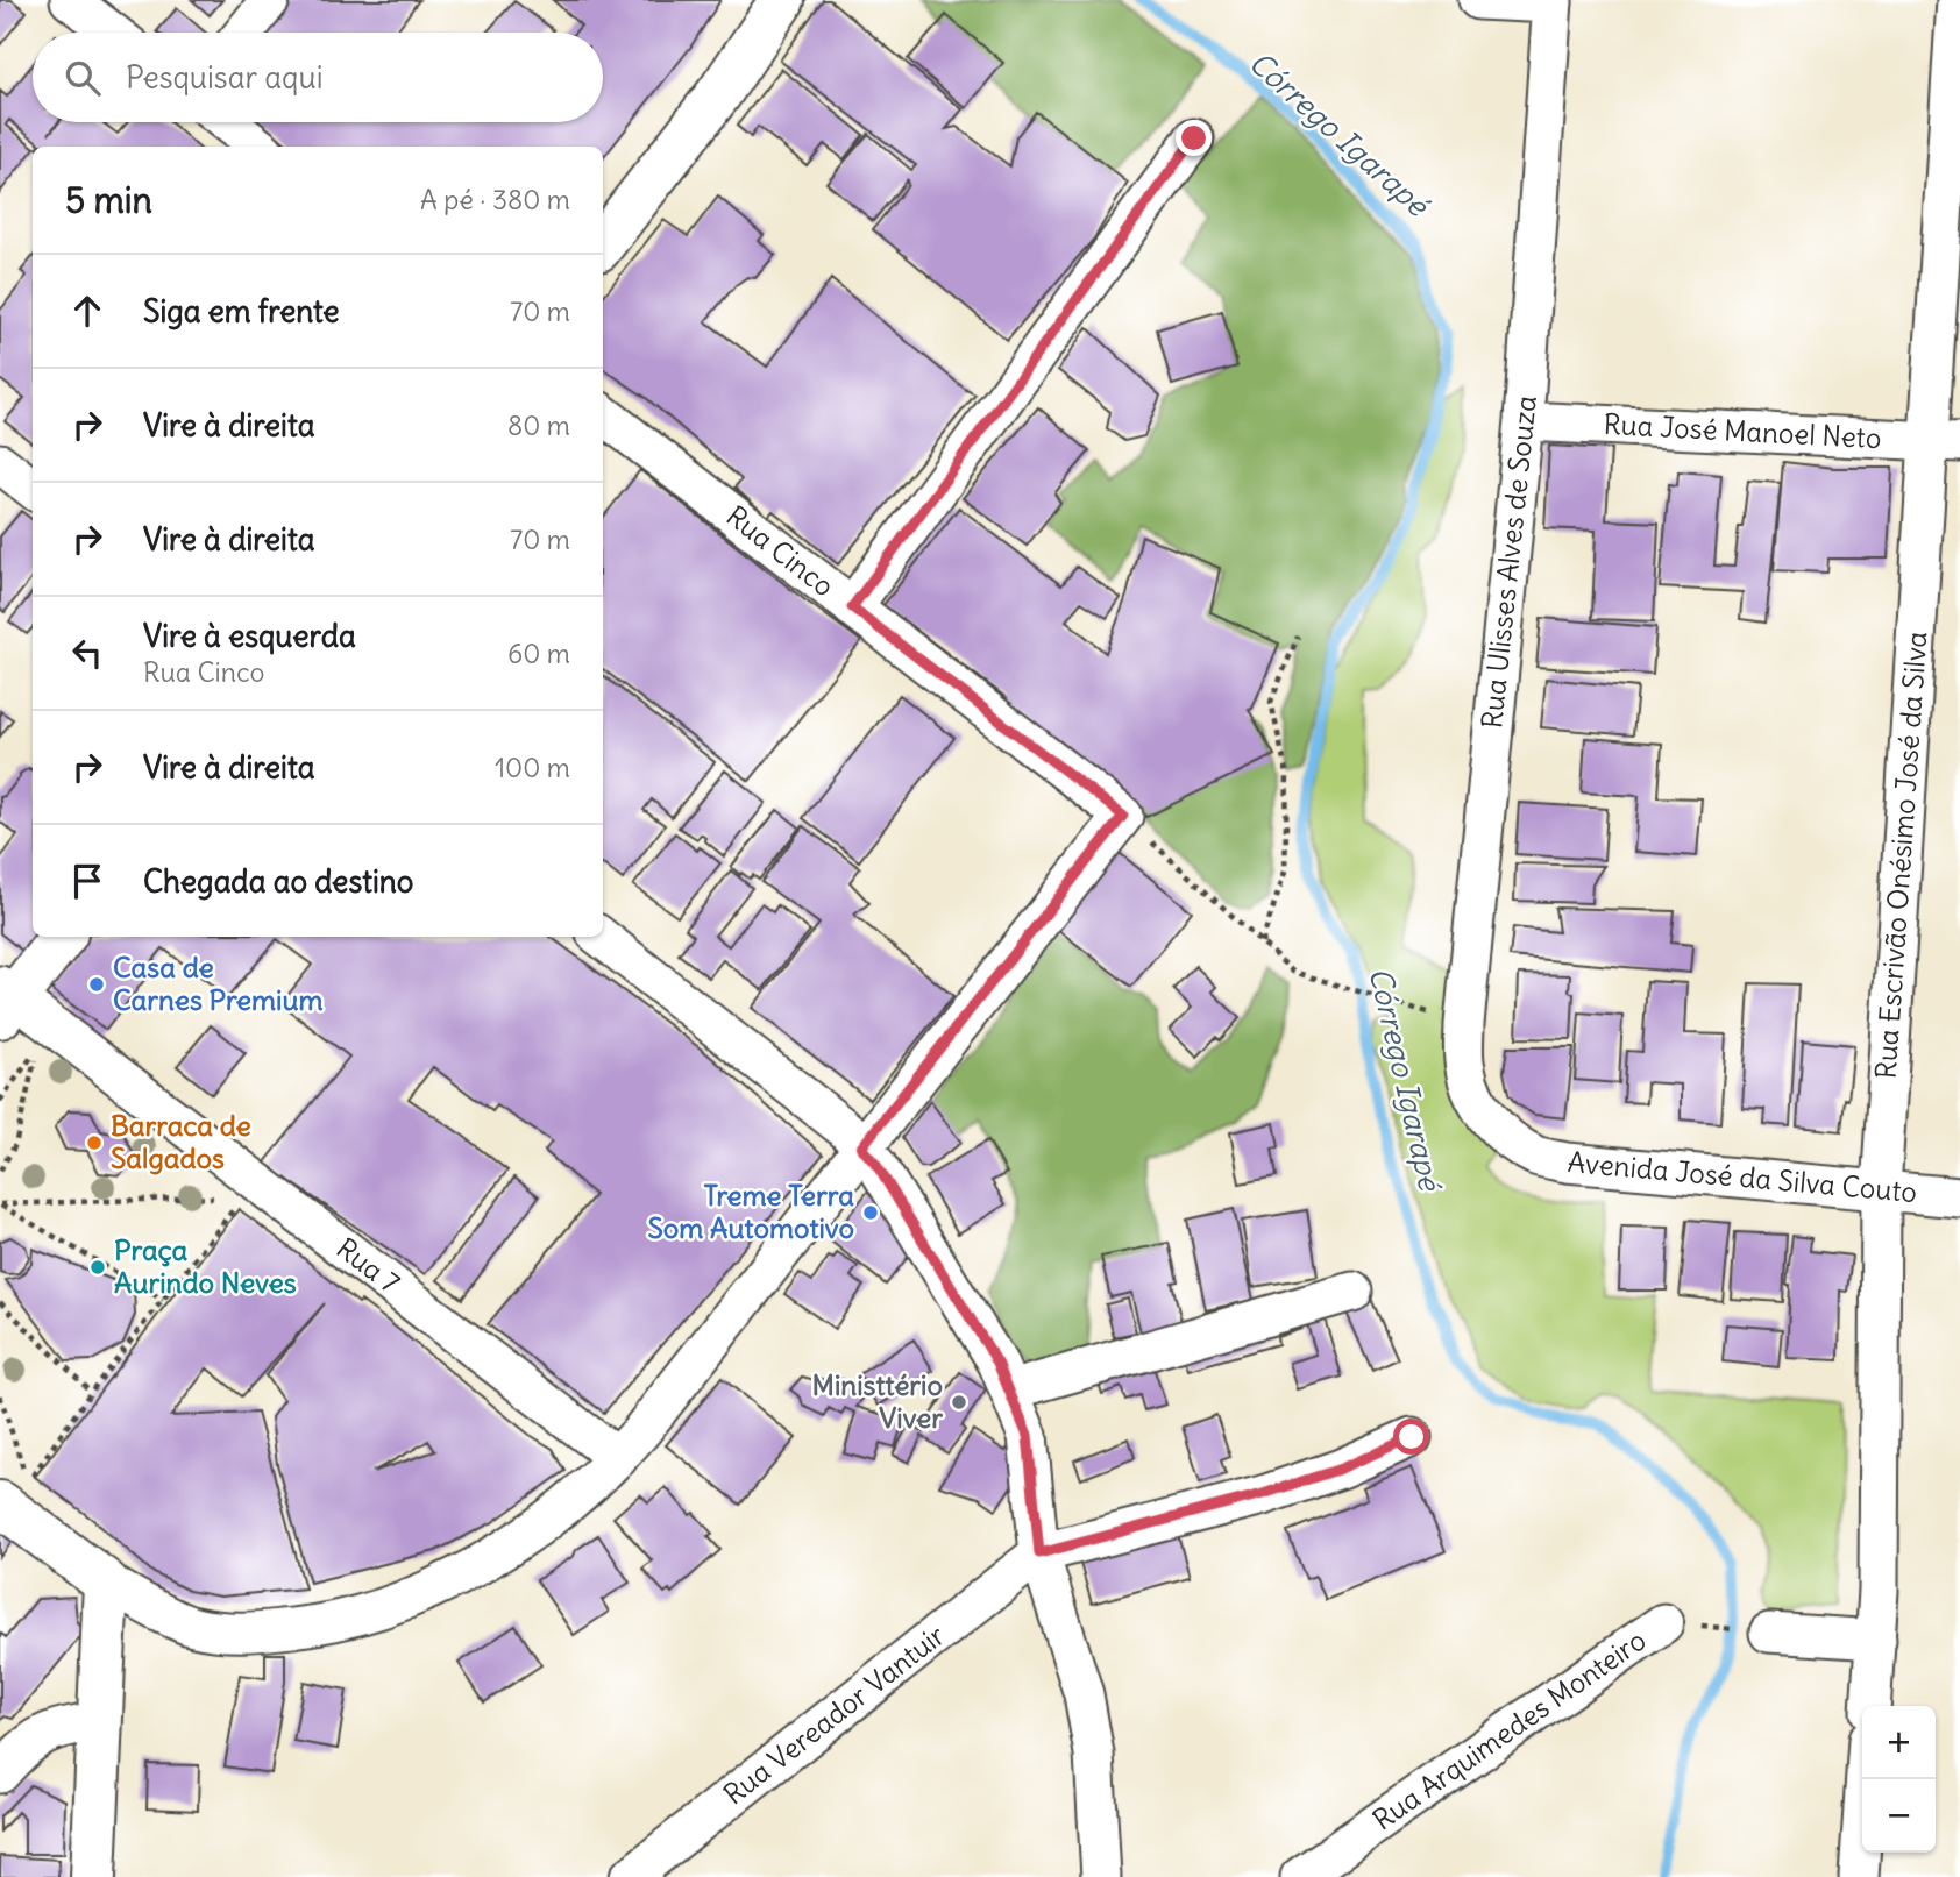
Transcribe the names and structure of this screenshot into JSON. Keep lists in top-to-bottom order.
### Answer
{
  "streets": {
    "street": [
      "Rua José Manoel Neto",
      "Rua Cinco",
      "Rua Ulisses Alves de Souza",
      "Rua Escrivão Onésimo José da Silva",
      "Avenida José da Silva Couto",
      "Rua 7",
      "Rua Vereador Vantuir",
      "Rua Arquimedes Monteiro"
    ]
  },
  "crossings": [
    ["Rua José Manoel Neto", "Rua Ulisses Alves de Souza"],
    ["Rua José Manoel Neto", "Rua Escrivão Onésimo José da Silva"],
    ["Rua Ulisses Alves de Souza", "Avenida José da Silva Couto"],
    ["Rua Escrivão Onésimo José da Silva", "Avenida José da Silva Couto"]
  ],
  "water": ["Córrego Igarapé"],
  "places": [
    "Casa de Carnes Premium",
    "Barraca de Salgados",
    "Treme Terra Som Automotivo",
    "Praça Aurindo Neves",
    "Ministtério Viver"
  ],
  "page": {
    "search": "Pesquisar aqui",
    "heading": ["5 min", "A pé · 380 m"],
    "list": [
      ["Siga em frente", "70 m"],
      ["Vire à direita", "80 m"],
      ["Vire à direita", "70 m"],
      ["Vire à esquerda", "Rua Cinco", "60 m"],
      ["Vire à direita", "100 m"],
      "Chegada ao destino"
    ],
    "map_buttons": ["+", "−"]
  }
}
